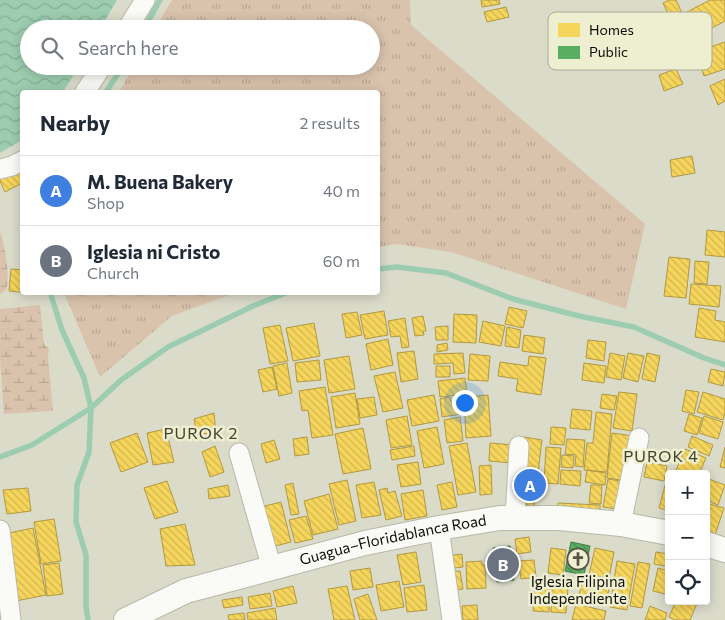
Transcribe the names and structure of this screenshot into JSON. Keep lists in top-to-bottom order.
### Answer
{
  "streets": {
    "main road": ["Guagua–Floridablanca Road"]
  },
  "districts": ["PUROK 2", "PUROK 4"],
  "places": {
    "church": ["Iglesia Filipina Independiente"]
  },
  "legend": ["Homes", "Public"],
  "page": {
    "search": "Search here",
    "heading": ["Nearby", "2 results"],
    "list": [
      {
        "mark": "A",
        "name": "M. Buena Bakery",
        "note": "Shop",
        "value": "40 m"
      },
      {
        "mark": "B",
        "name": "Iglesia ni Cristo",
        "note": "Church",
        "value": "60 m"
      }
    ],
    "pins": ["A", "B"],
    "map_buttons": ["+", "−"]
  }
}
